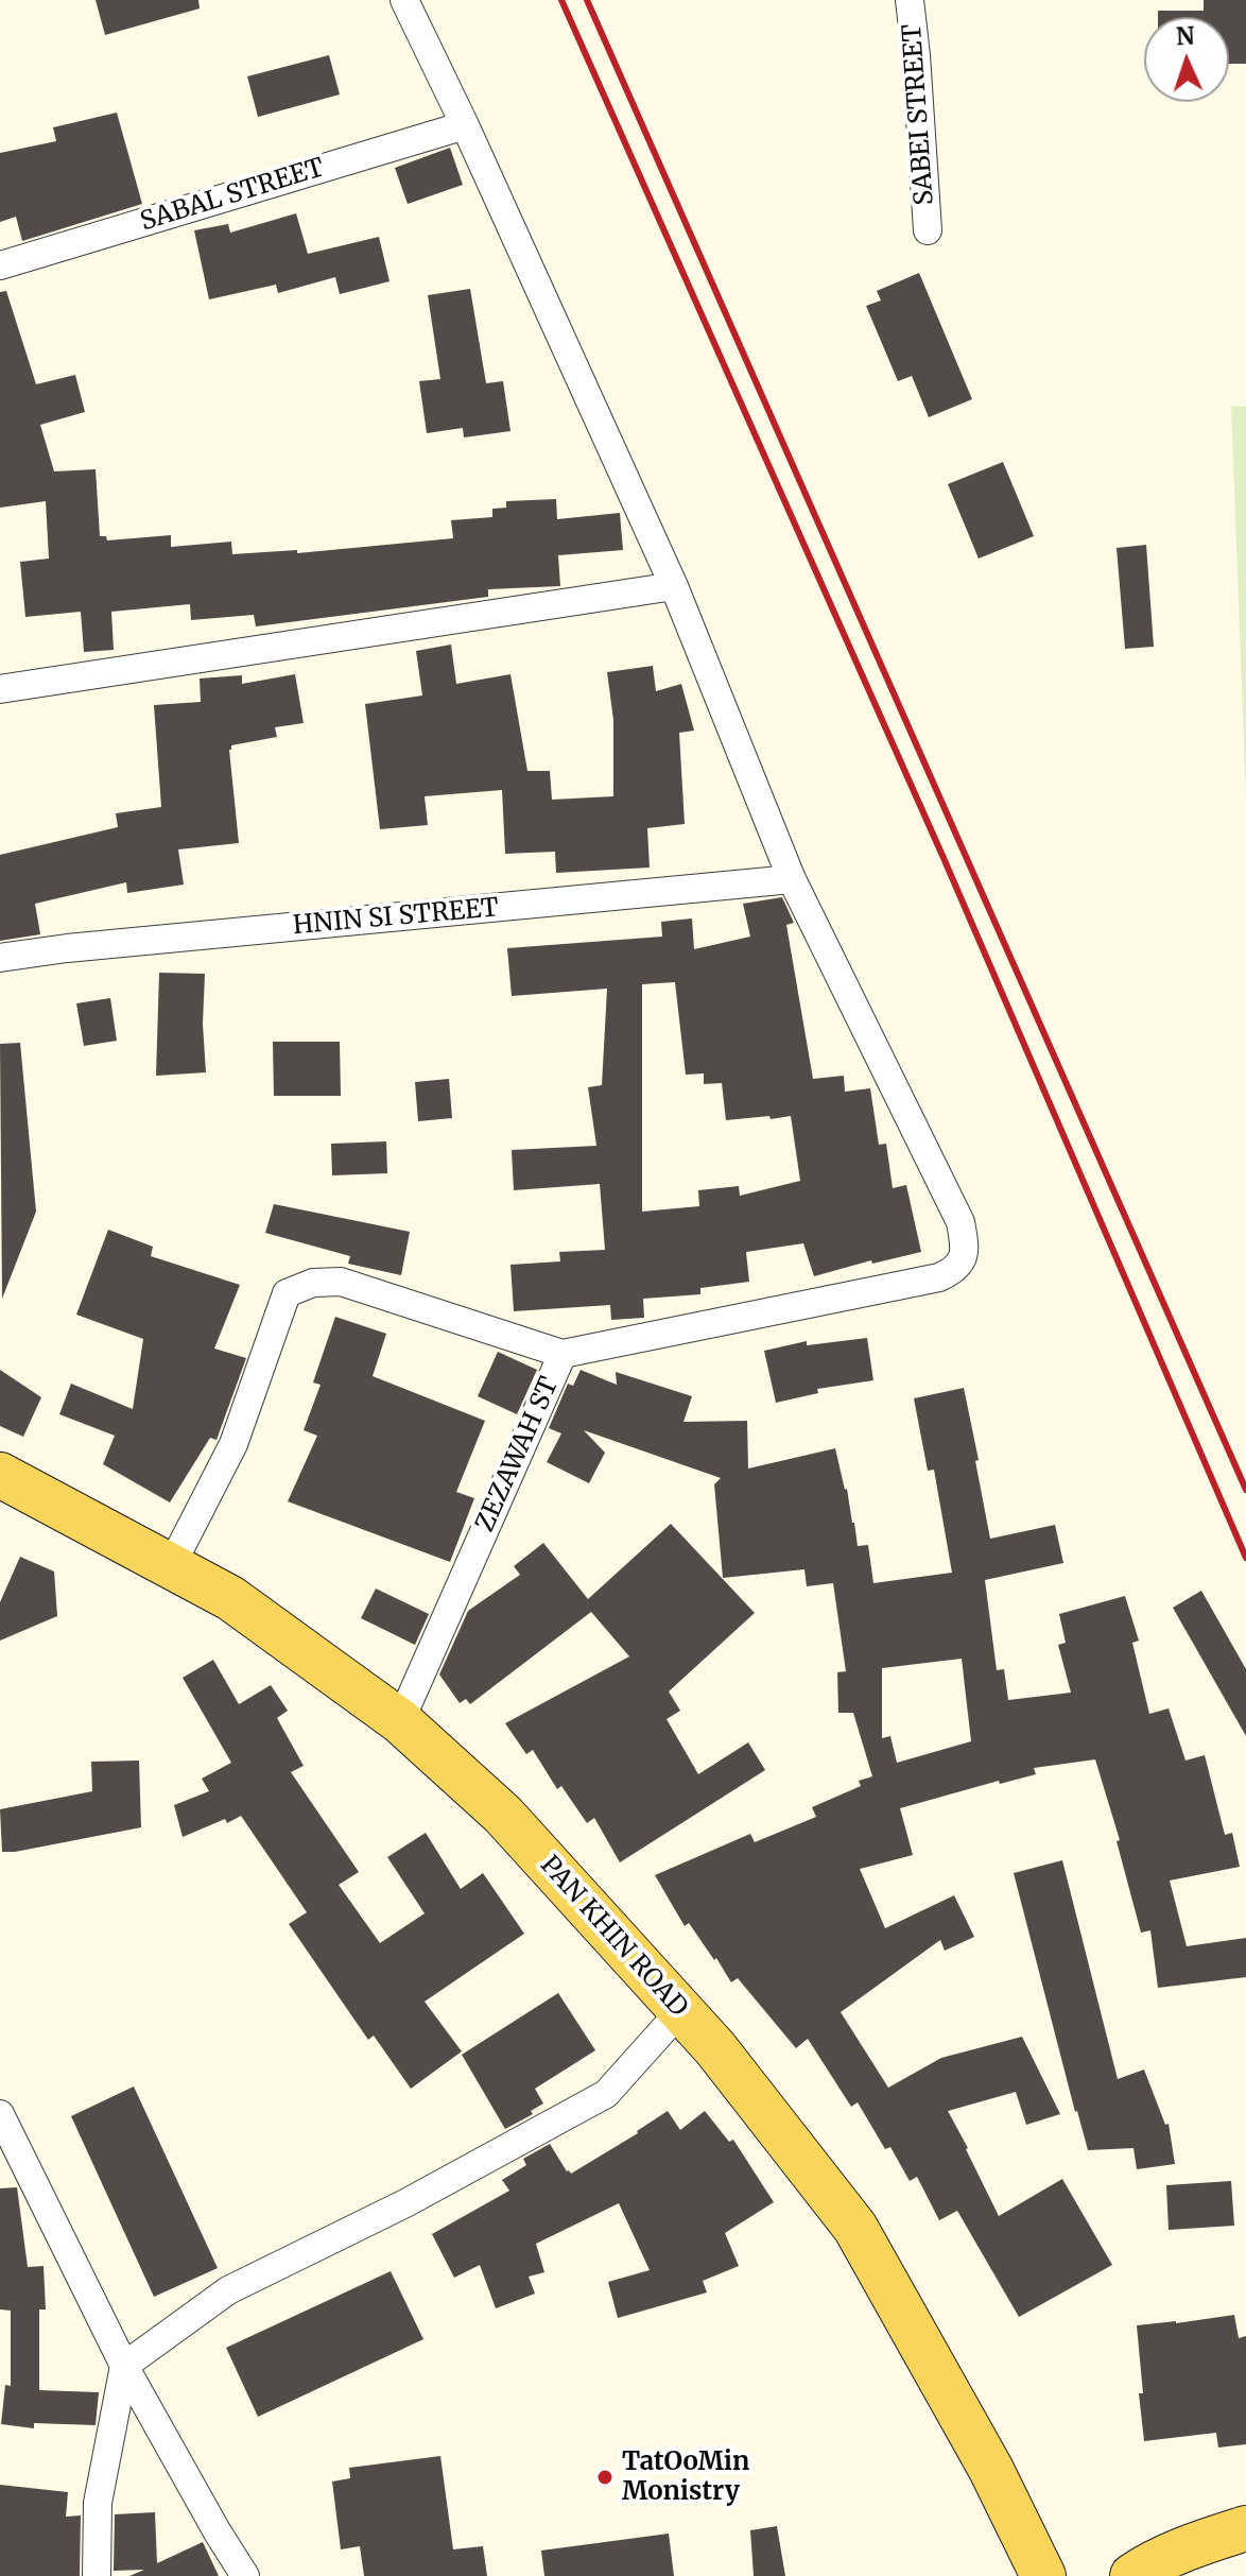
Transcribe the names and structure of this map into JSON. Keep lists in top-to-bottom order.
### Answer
{
  "streets": {
    "main road": ["PAN KHIN ROAD"],
    "street": [
      "SABEI STREET",
      "SABAL STREET",
      "HNIN SI STREET",
      "ZEZAWAH ST"
    ]
  },
  "crossings": [
    ["HNIN SI STREET", "ZEZAWAH ST"],
    ["ZEZAWAH ST", "PAN KHIN ROAD"]
  ],
  "places": ["TatOoMin Monistry"],
  "north": "top"
}
